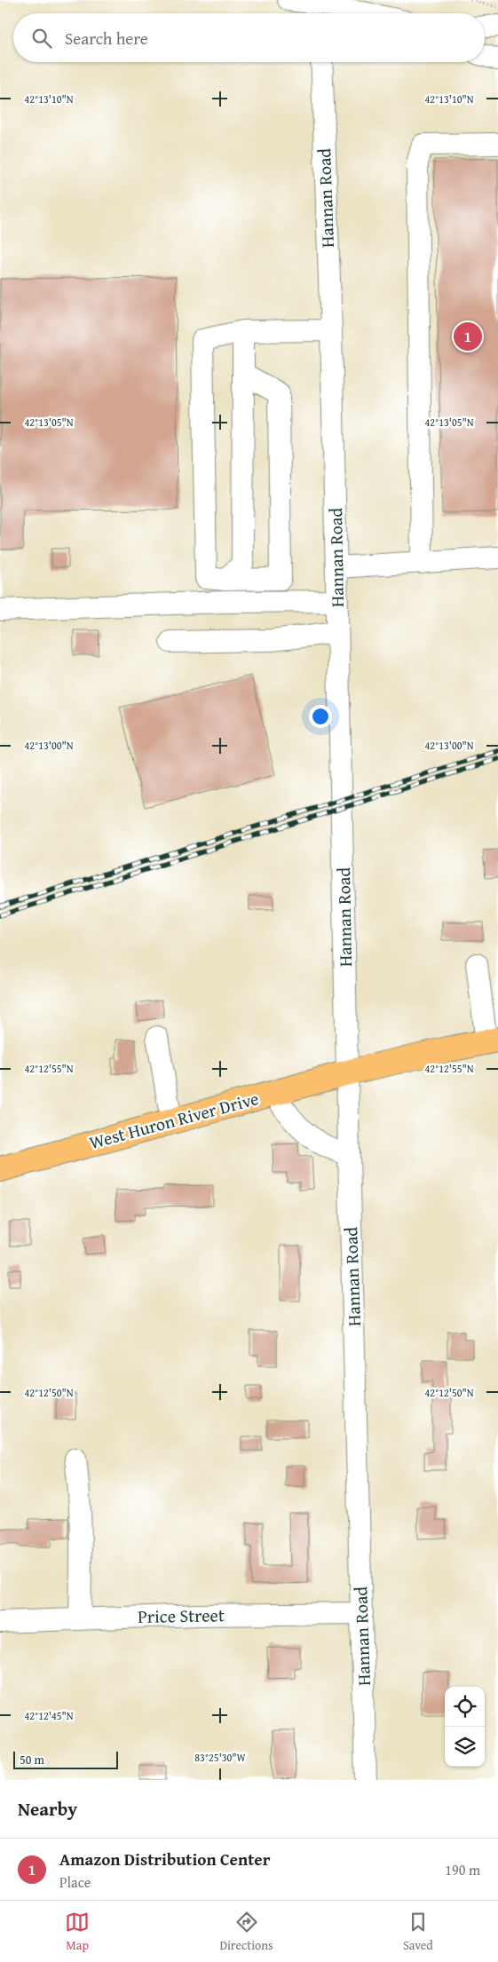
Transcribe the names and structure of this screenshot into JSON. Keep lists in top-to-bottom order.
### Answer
{
  "streets": {
    "main road": ["West Huron River Drive"],
    "street": ["Hannan Road", "Price Street"]
  },
  "crossings": [
    ["Hannan Road", "West Huron River Drive"],
    ["Hannan Road", "Price Street"]
  ],
  "scale_bar": "50 m",
  "page": {
    "search": "Search here",
    "pins": "1",
    "scale": "50 m",
    "heading": "Nearby",
    "list": [
      {
        "mark": "1",
        "name": "Amazon Distribution Center",
        "note": "Place",
        "value": "190 m"
      }
    ],
    "nav": ["Map", "Directions", "Saved"]
  },
  "coordinates": [
    "42°13'10\"N",
    "42°13'05\"N",
    "42°13'00\"N",
    "42°12'55\"N",
    "42°12'50\"N",
    "42°12'45\"N",
    "83°25'30\"W"
  ]
}
